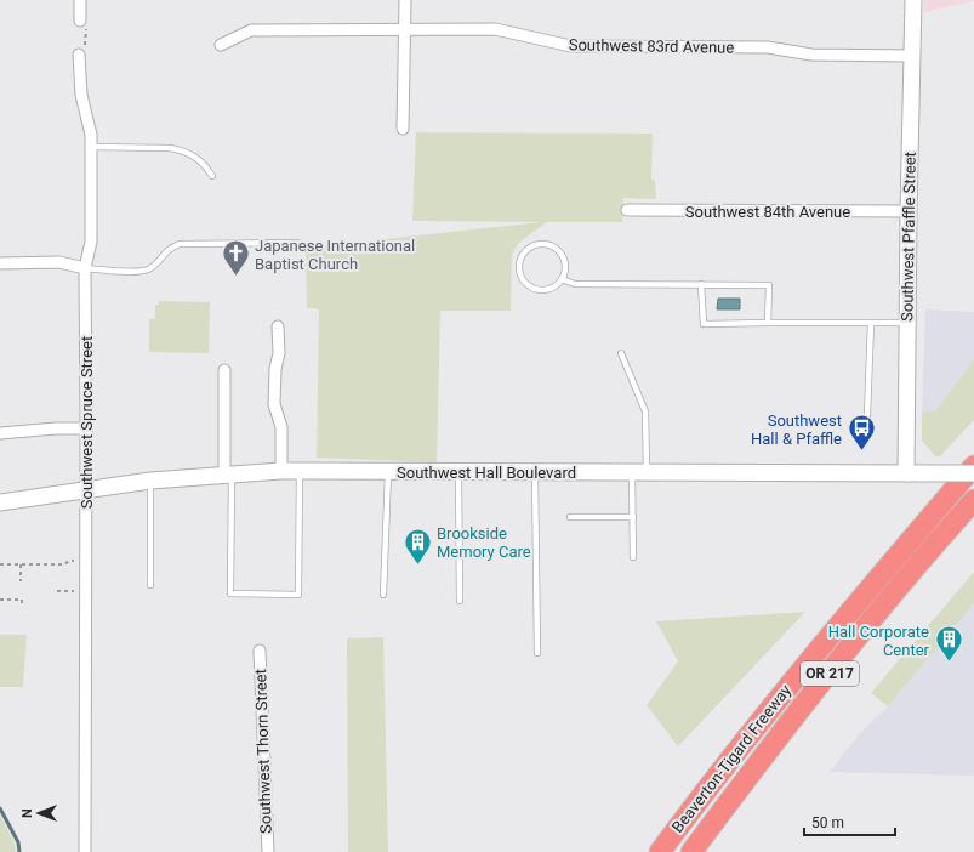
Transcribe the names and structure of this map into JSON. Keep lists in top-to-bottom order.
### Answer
{
  "streets": {
    "highway": ["OR 217", "Beaverton-Tigard Freeway"],
    "main road": ["Southwest Pfaffle Street", "Southwest Hall Boulevard"],
    "street": [
      "Southwest 83rd Avenue",
      "Southwest 84th Avenue",
      "Southwest Spruce Street",
      "Southwest Thorn Street"
    ]
  },
  "crossings": [
    ["Southwest 83rd Avenue", "Southwest Pfaffle Street"],
    ["Southwest 84th Avenue", "Southwest Pfaffle Street"],
    ["Southwest Pfaffle Street", "Southwest Hall Boulevard"],
    ["Southwest Spruce Street", "Southwest Hall Boulevard"]
  ],
  "places": {
    "church": ["Japanese International Baptist Church"],
    "bus stop": ["Southwest Hall & Pfaffle"],
    "building": ["Brookside Memory Care", "Hall Corporate Center"]
  },
  "scale_bar": "50 m",
  "north": "left"
}
